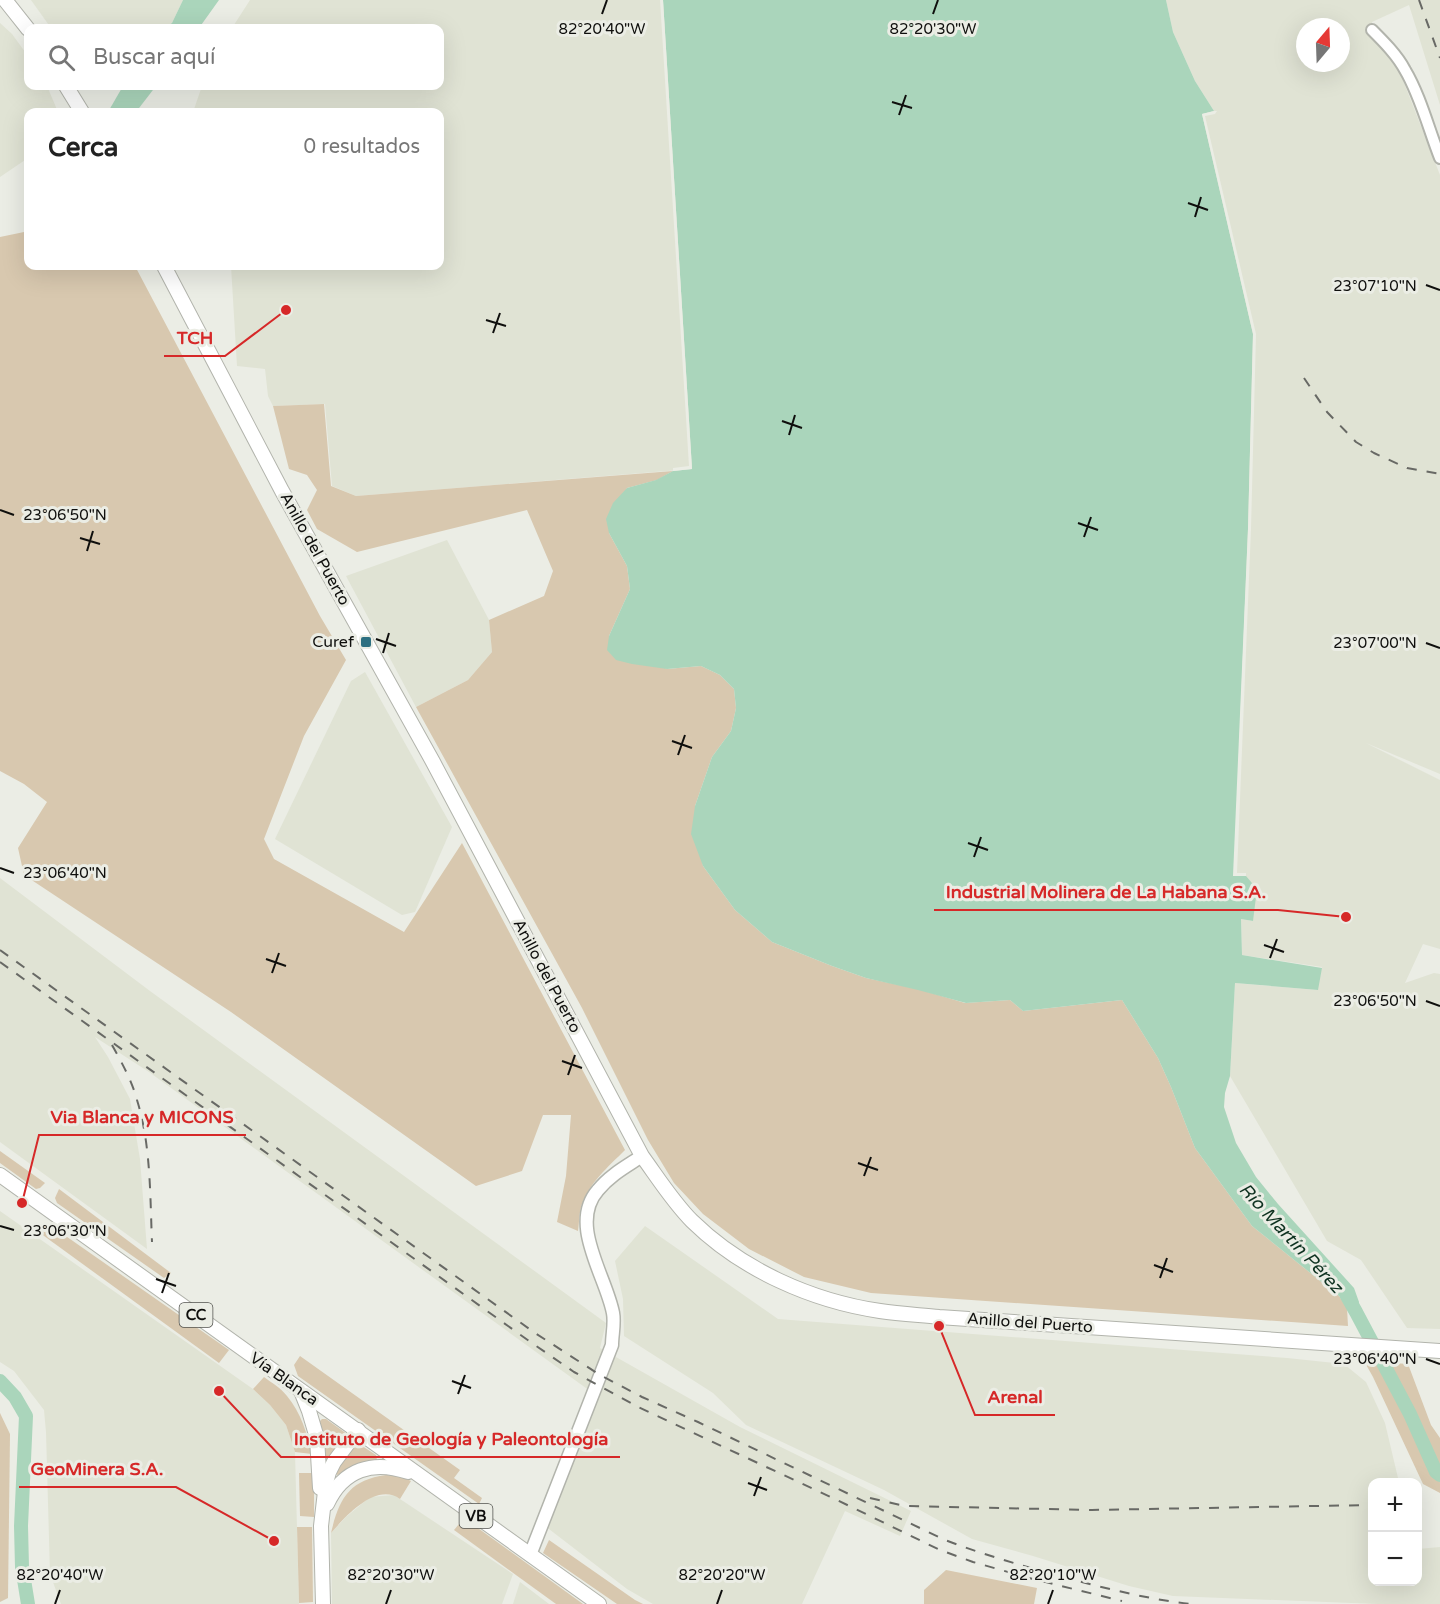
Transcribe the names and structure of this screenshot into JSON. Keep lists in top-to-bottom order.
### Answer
{
  "streets": {
    "main road": [
      "Anillo del Puerto",
      "CC",
      "Vía Blanca",
      "VB"
    ]
  },
  "water": ["Río Martín Pérez"],
  "places": {
    "other": [
      "TCH",
      "Industrial Molinera de La Habana S.A.",
      "Via Blanca y MICONS",
      "Arenal",
      "Instituto de Geología y Paleontología",
      "GeoMinera S.A."
    ],
    "transit": ["Curef"]
  },
  "north": "top",
  "page": {
    "search": "Buscar aquí",
    "heading": ["Cerca", "0 resultados"],
    "map_buttons": ["+", "−"]
  },
  "coordinates": [
    "82°20'40\"W",
    "82°20'30\"W",
    "23°07'10\"N",
    "23°06'50\"N",
    "23°07'00\"N",
    "23°06'40\"N",
    "23°06'30\"N",
    "82°20'20\"W",
    "82°20'10\"W"
  ]
}
